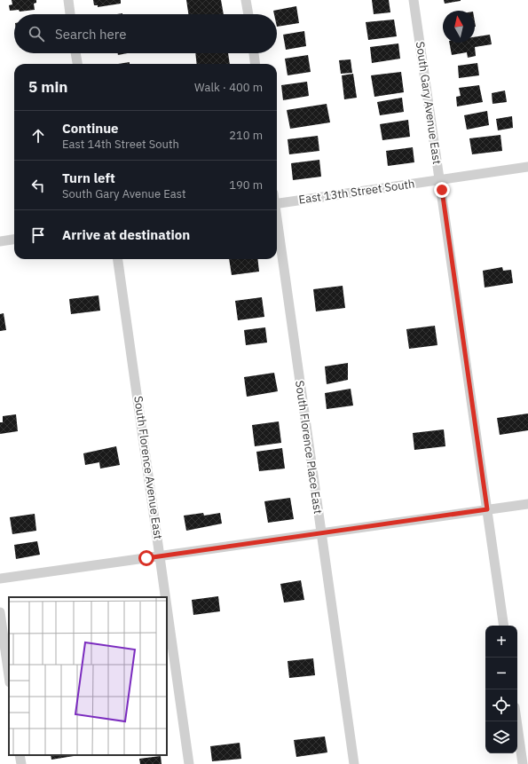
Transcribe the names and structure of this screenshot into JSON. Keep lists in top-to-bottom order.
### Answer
{
  "streets": {
    "street": [
      "South Gary Avenue East",
      "East 13th Street South",
      "South Florence Place East",
      "South Florence Avenue East"
    ]
  },
  "crossings": [
    ["South Gary Avenue East", "East 13th Street South"]
  ],
  "north": "top",
  "page": {
    "search": "Search here",
    "heading": ["5 min", "Walk · 400 m"],
    "list": [
      ["Continue", "East 14th Street South", "210 m"],
      ["Turn left", "South Gary Avenue East", "190 m"],
      "Arrive at destination"
    ],
    "map_buttons": ["+", "−"]
  }
}
